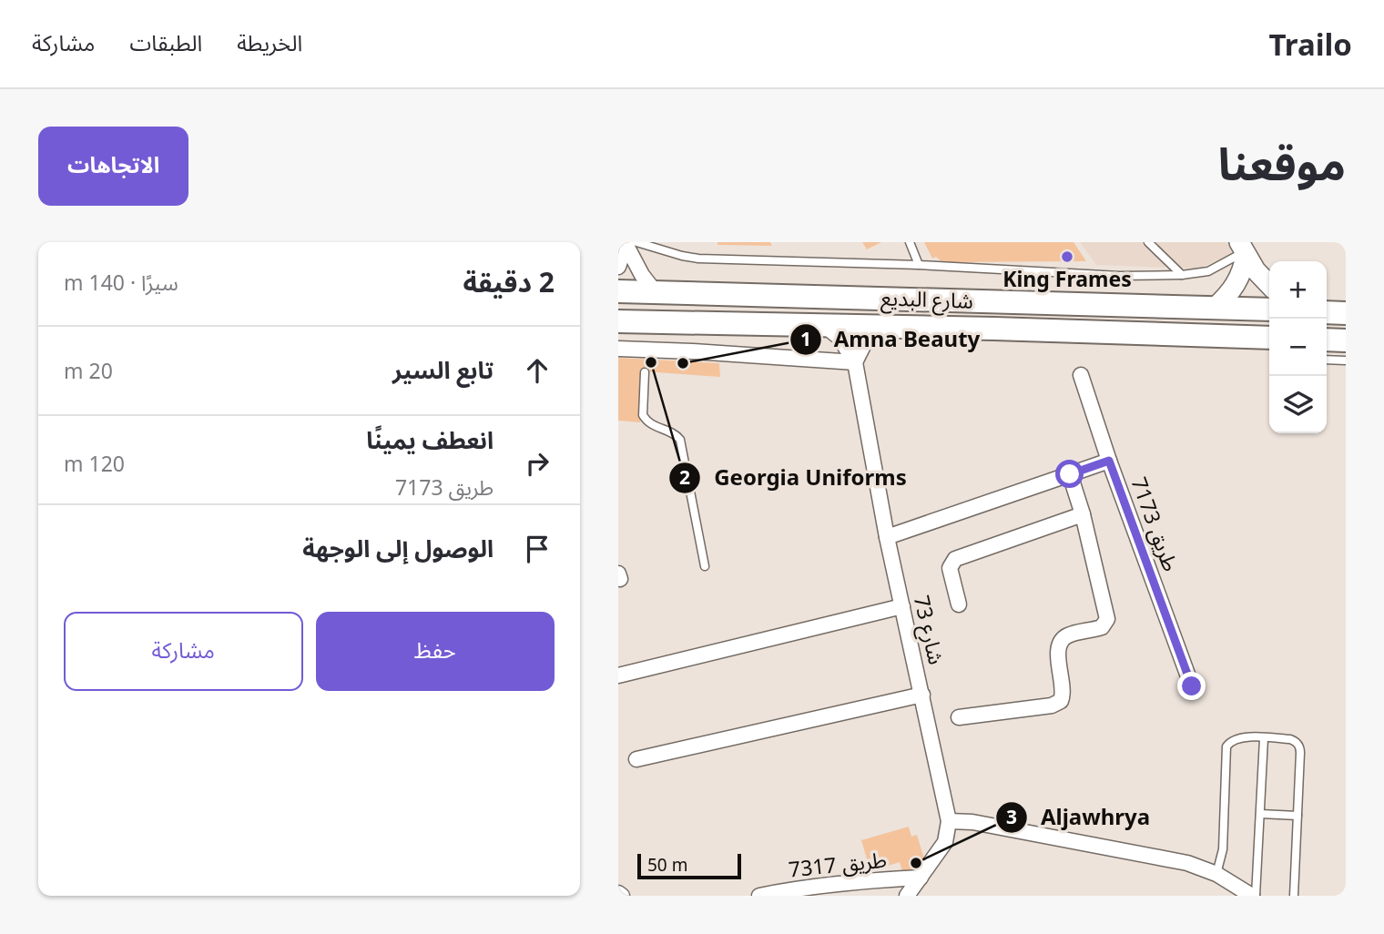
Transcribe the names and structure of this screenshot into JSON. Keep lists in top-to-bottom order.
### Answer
{
  "streets": {
    "main road": ["شارع البديع"],
    "street": ["طريق 7173", "شارع 73", "طريق 7317"]
  },
  "crossings": [
    ["شارع البديع", "شارع 73"],
    ["شارع 73", "طريق 7317"]
  ],
  "places": [
    "King Frames",
    "Georgia Uniforms",
    "Amna Beauty",
    "Aljawhrya"
  ],
  "scale_bar": "50 m",
  "page": {
    "header": "Trailo",
    "nav": ["الخريطة", "الطبقات", "مشاركة"],
    "title": "موقعنا",
    "buttons": [
      "الاتجاهات",
      ["حفظ", "مشاركة"]
    ],
    "heading": ["2 دقيقة", "سيرًا · 140 m"],
    "map_buttons": ["+", "−"],
    "list": [
      ["تابع السير", "20 m"],
      ["انعطف يمينًا", "طريق 7173", "120 m"],
      "الوصول إلى الوجهة"
    ],
    "scale": "50 m"
  }
}
